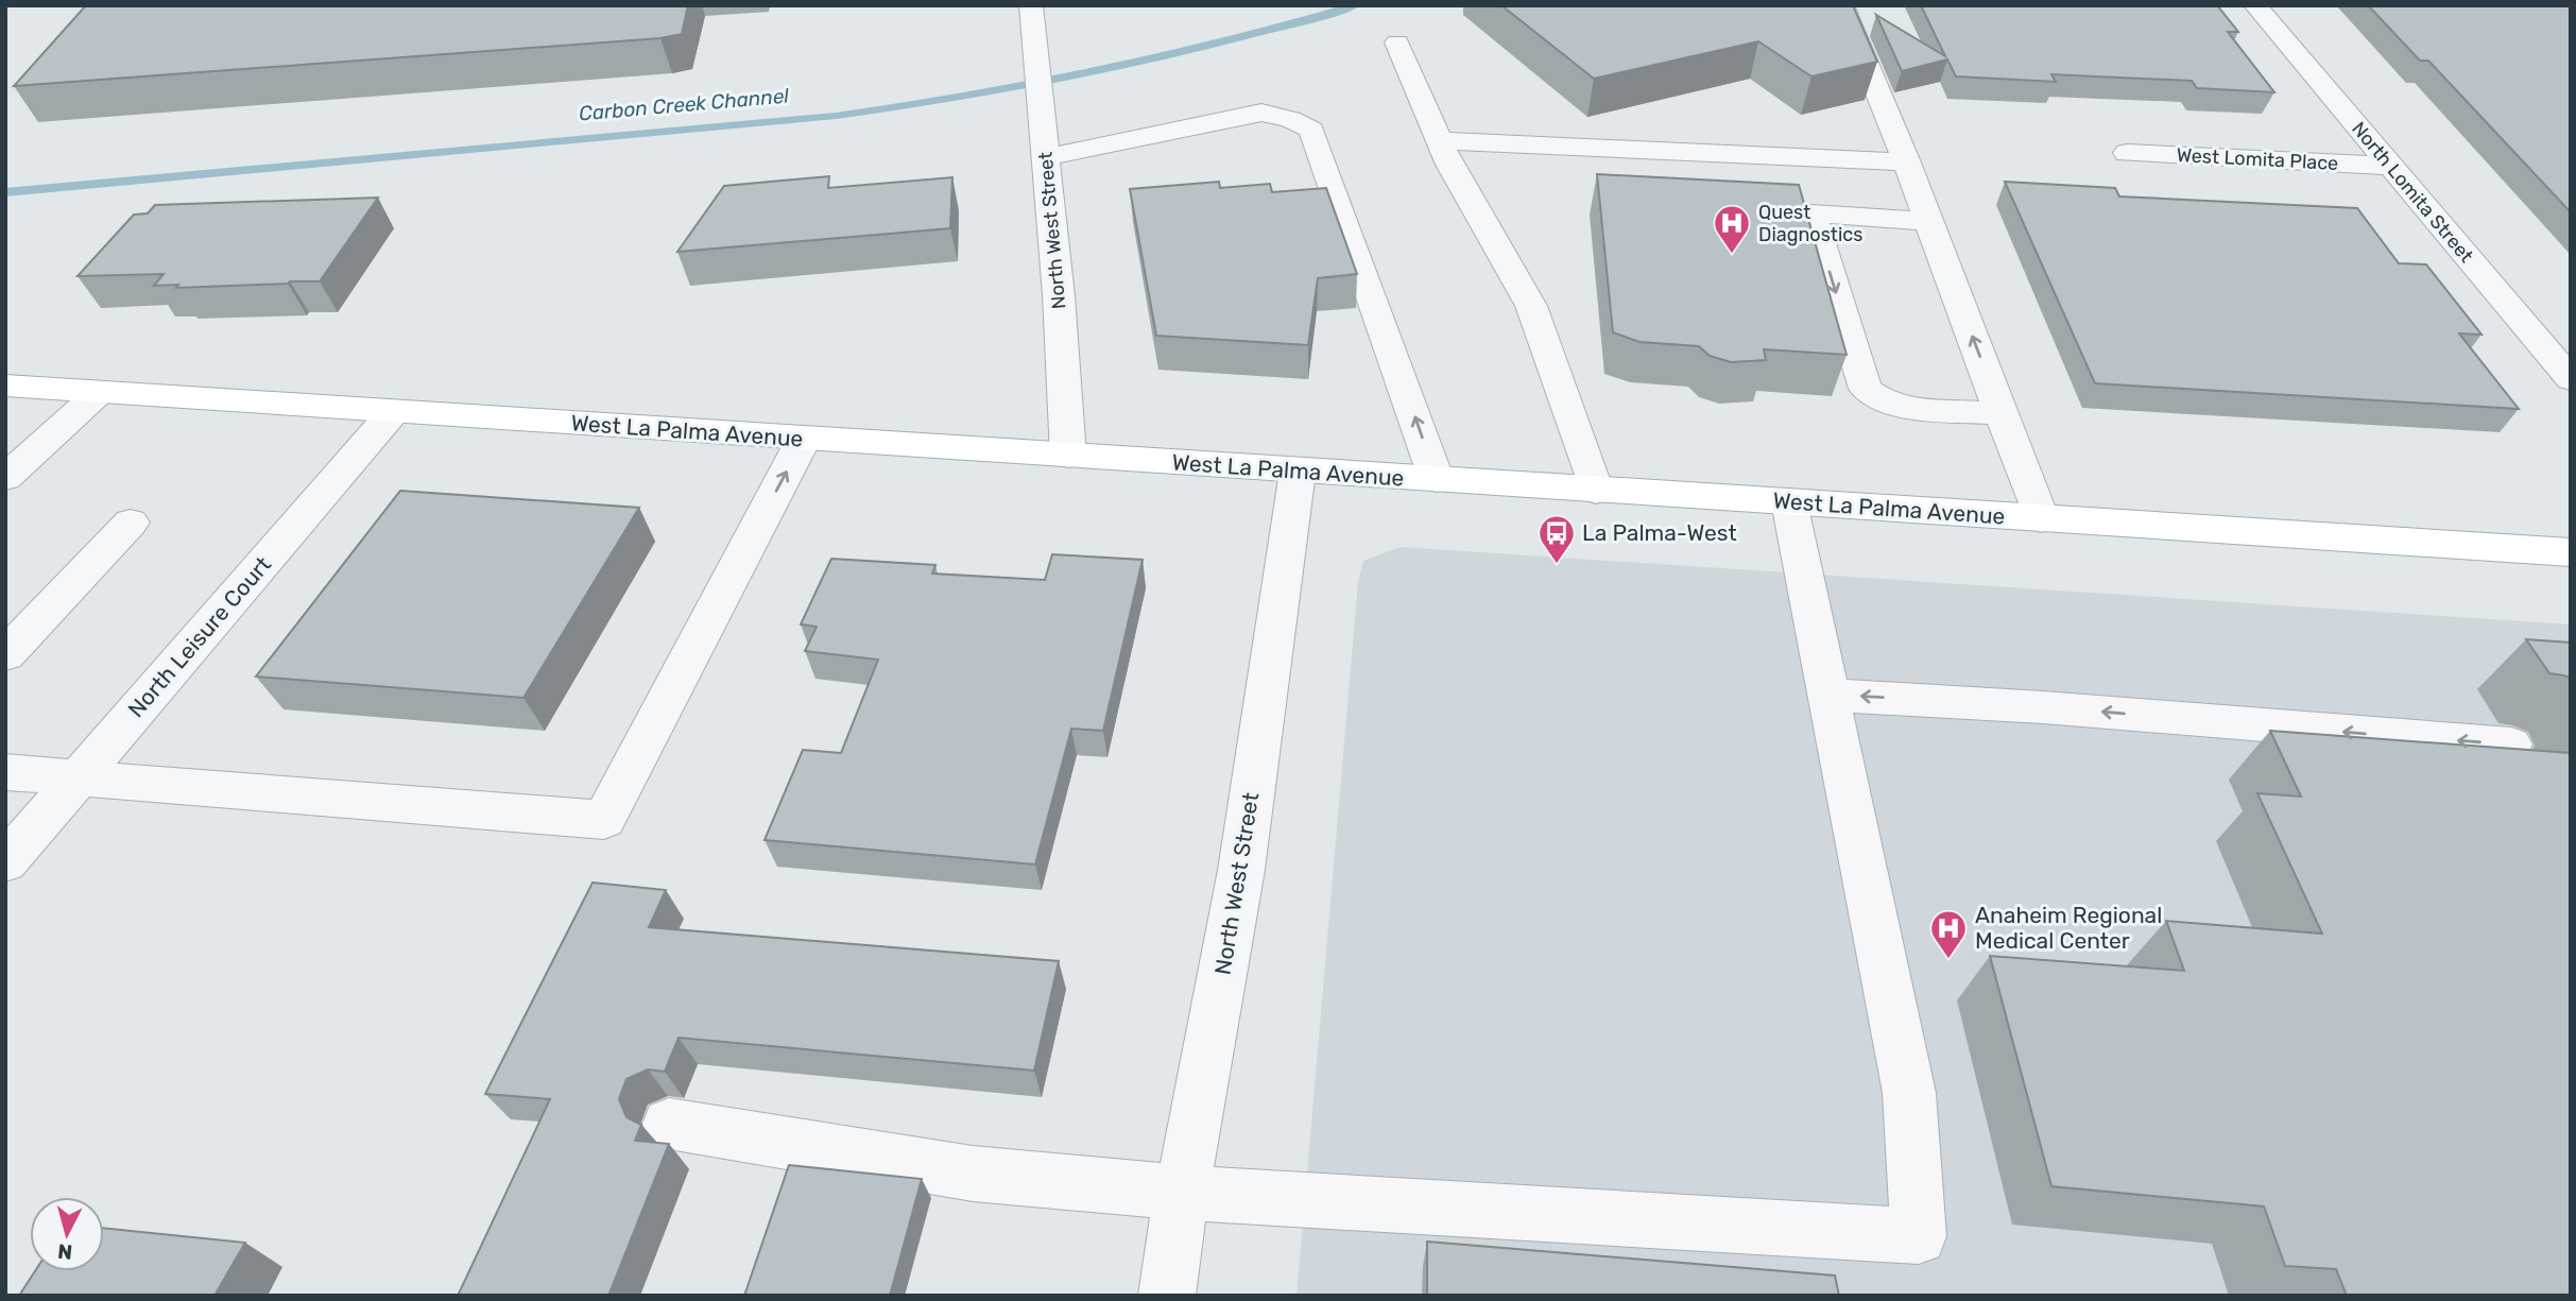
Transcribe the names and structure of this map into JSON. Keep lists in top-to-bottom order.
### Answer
{
  "streets": {
    "main road": ["West La Palma Avenue"],
    "street": [
      "West Lomita Place",
      "North Lomita Street",
      "North West Street",
      "North Leisure Court"
    ]
  },
  "crossings": [
    ["West Lomita Place", "North Lomita Street"],
    ["North West Street", "West La Palma Avenue"],
    ["West La Palma Avenue", "North Leisure Court"]
  ],
  "water": ["Carbon Creek Channel"],
  "places": {
    "hospital": ["Quest Diagnostics", "Anaheim Regional Medical Center"],
    "bus stop": ["La Palma-West"]
  },
  "north": "bottom"
}
